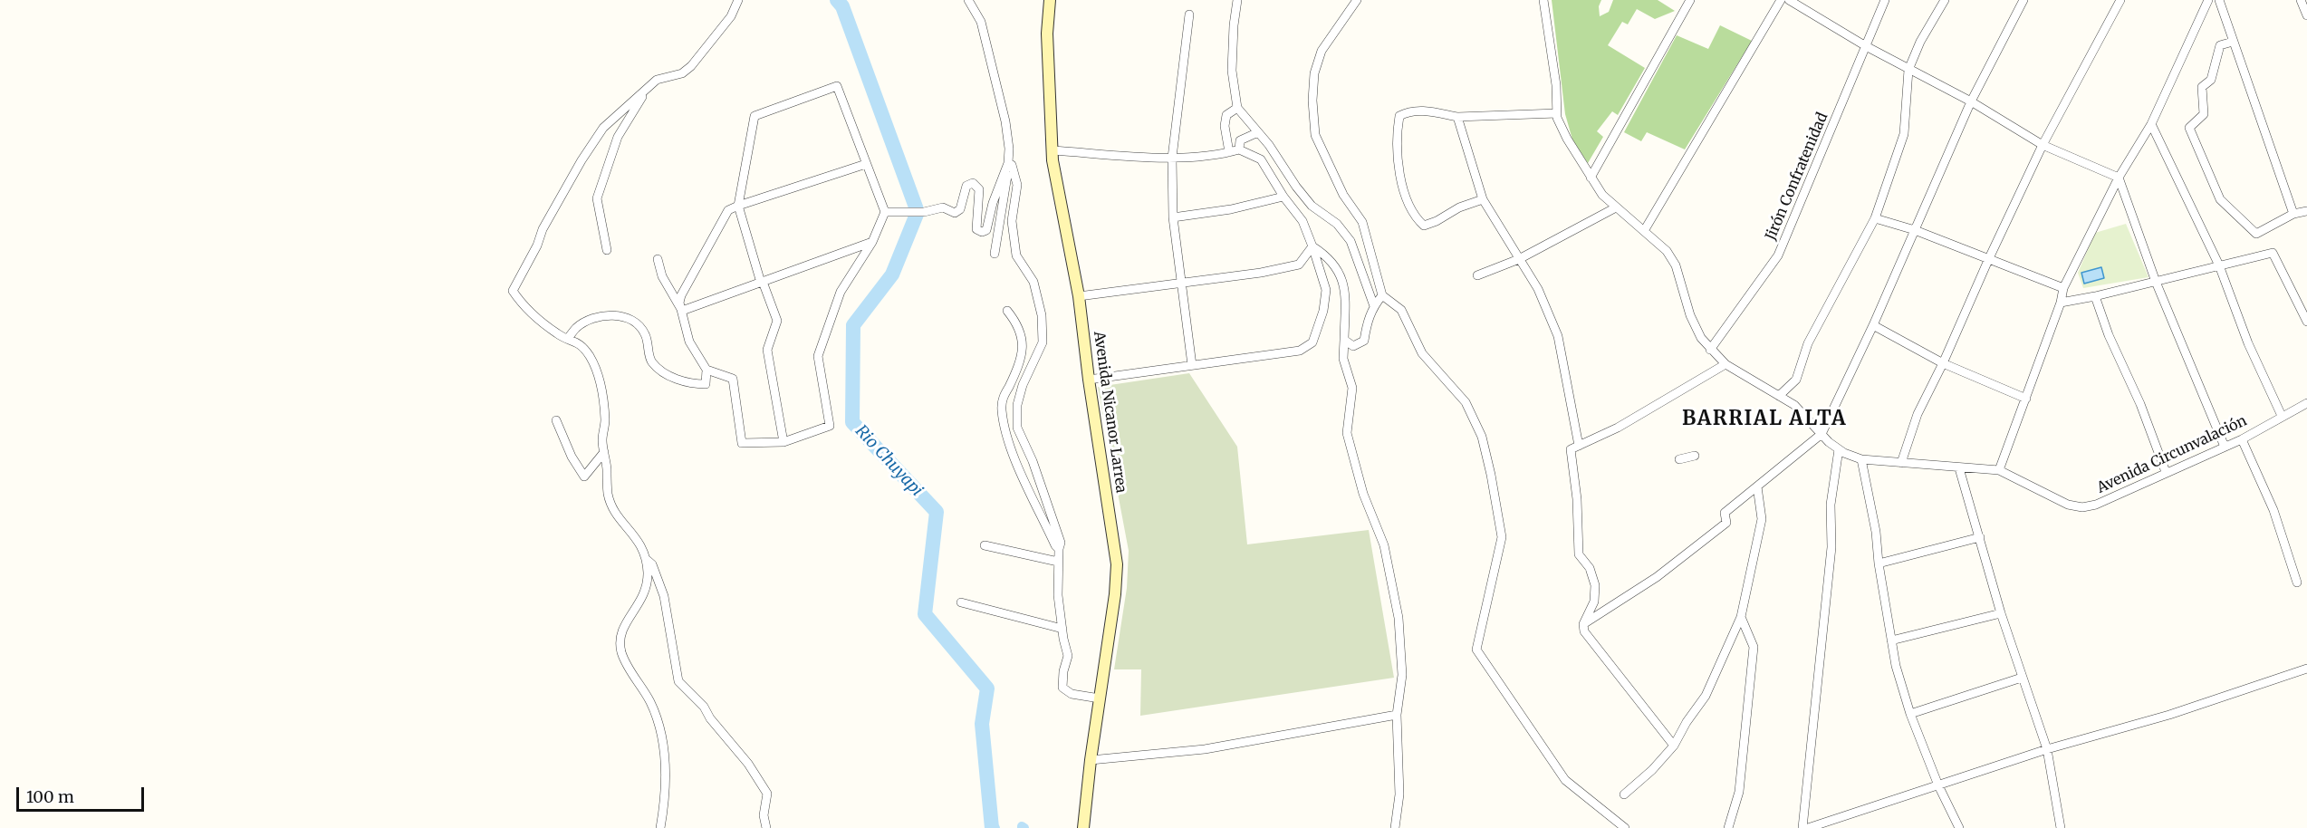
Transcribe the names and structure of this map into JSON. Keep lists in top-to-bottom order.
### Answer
{
  "streets": {
    "main road": ["Avenida Nicanor Larrea"],
    "street": ["Jirón Confratenidad", "Avenida Circunvalación"]
  },
  "crossings": [
    ["Jirón Confratenidad", "Avenida Circunvalación"]
  ],
  "districts": ["BARRIAL ALTA"],
  "water": ["Rio Chuyapi"],
  "scale_bar": "100 m"
}
